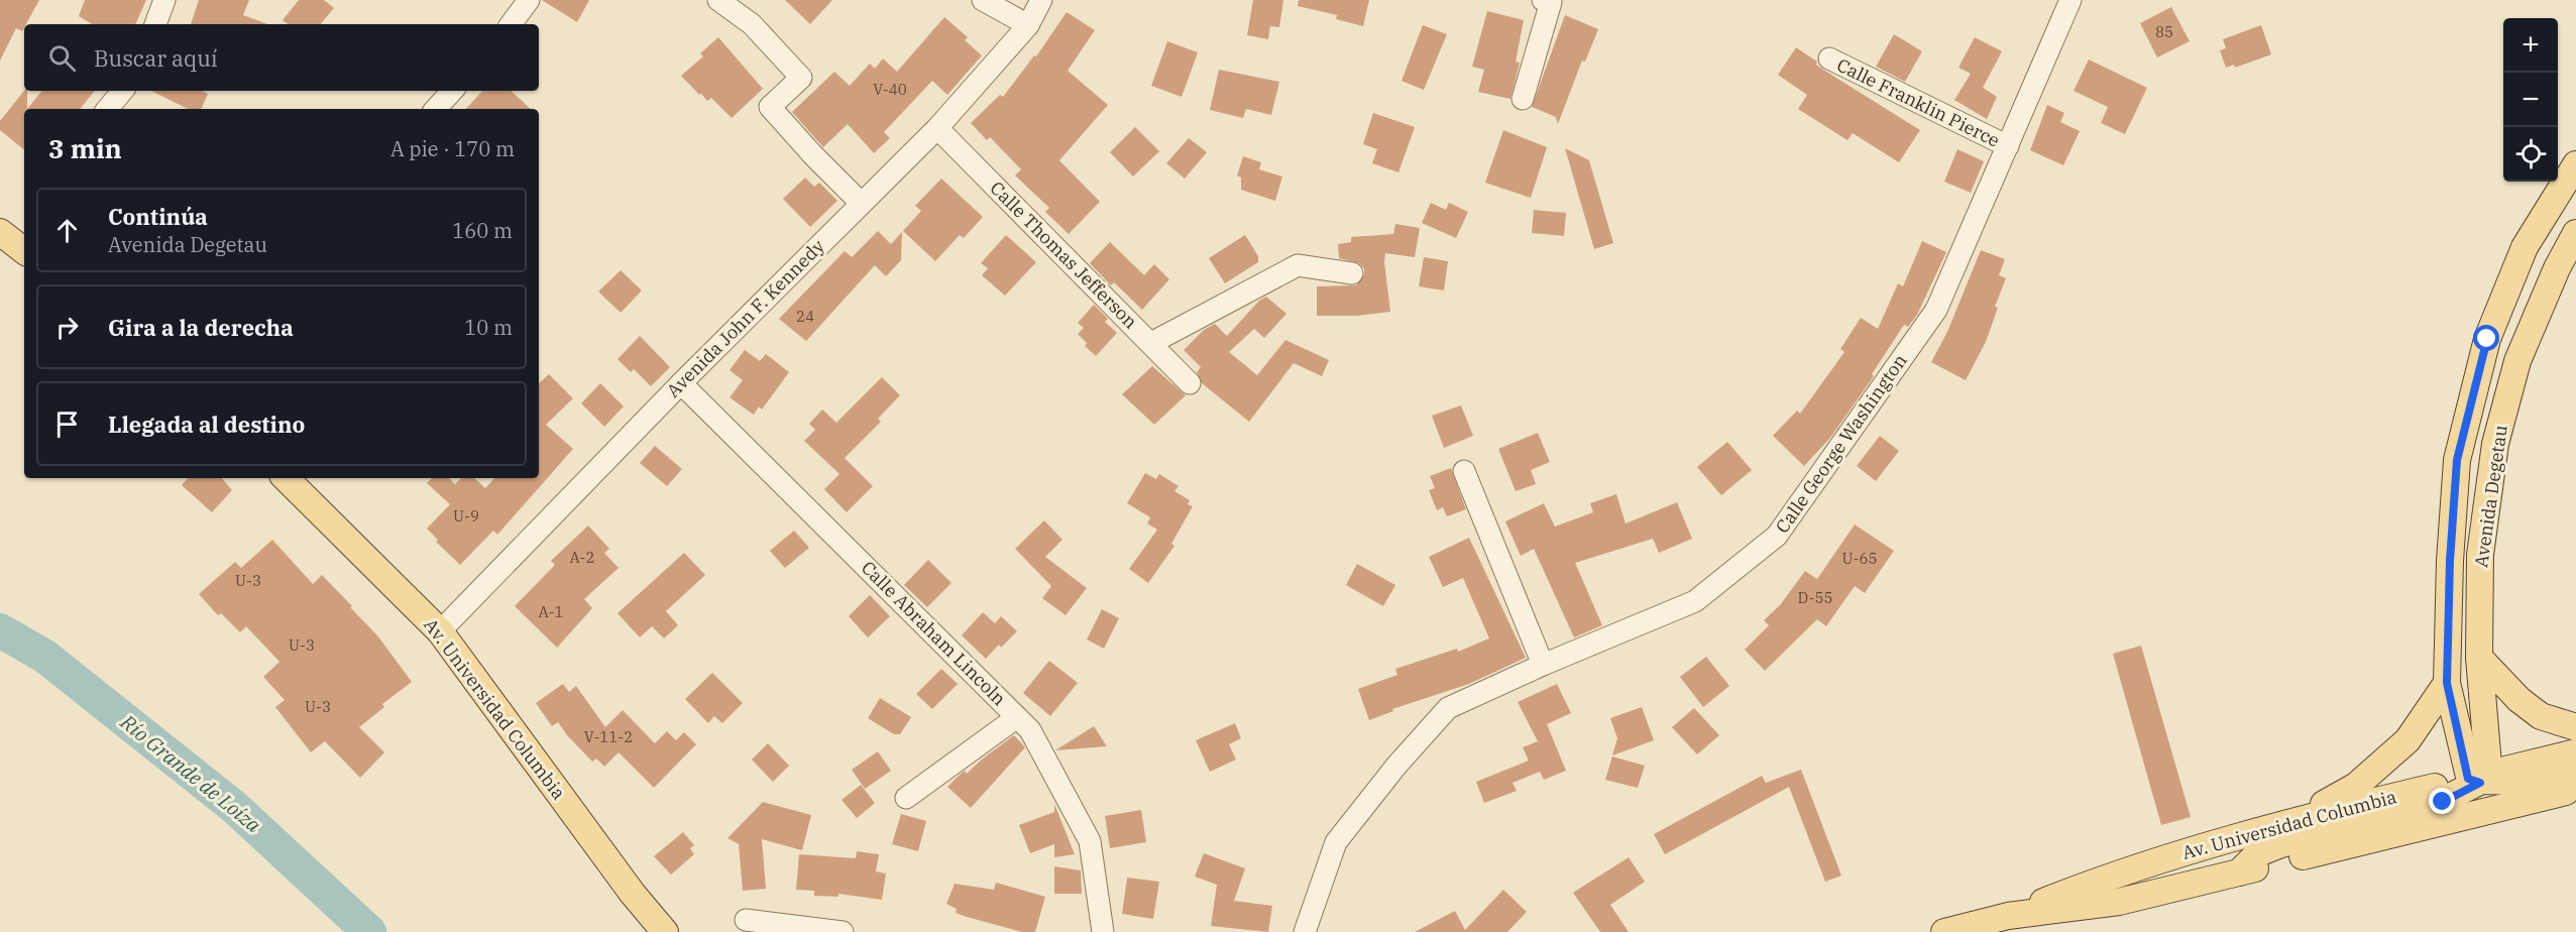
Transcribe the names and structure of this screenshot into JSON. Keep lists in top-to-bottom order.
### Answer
{
  "streets": {
    "main road": ["Avenida Degetau", "Av. Universidad Columbia"],
    "street": [
      "Calle Franklin Pierce",
      "Calle Thomas Jefferson",
      "Avenida John F. Kennedy",
      "Calle George Washington",
      "Calle Abraham Lincoln"
    ]
  },
  "crossings": [
    ["Calle Franklin Pierce", "Calle George Washington"],
    ["Calle Thomas Jefferson", "Avenida John F. Kennedy"],
    ["Avenida John F. Kennedy", "Calle Abraham Lincoln"],
    ["Avenida John F. Kennedy", "Av. Universidad Columbia"],
    ["Avenida Degetau", "Av. Universidad Columbia"]
  ],
  "water": ["Río Grande de Loíza"],
  "house_numbers": [
    "85",
    "V-40",
    "24",
    "U-9",
    "A-2",
    "U-65",
    "U-3",
    "D-55",
    "A-1",
    "U-3",
    "U-3",
    "V-11-2"
  ],
  "page": {
    "map_buttons": ["+", "−"],
    "search": "Buscar aquí",
    "heading": ["3 min", "A pie · 170 m"],
    "list": [
      ["Continúa", "Avenida Degetau", "160 m"],
      ["Gira a la derecha", "10 m"],
      "Llegada al destino"
    ]
  }
}
